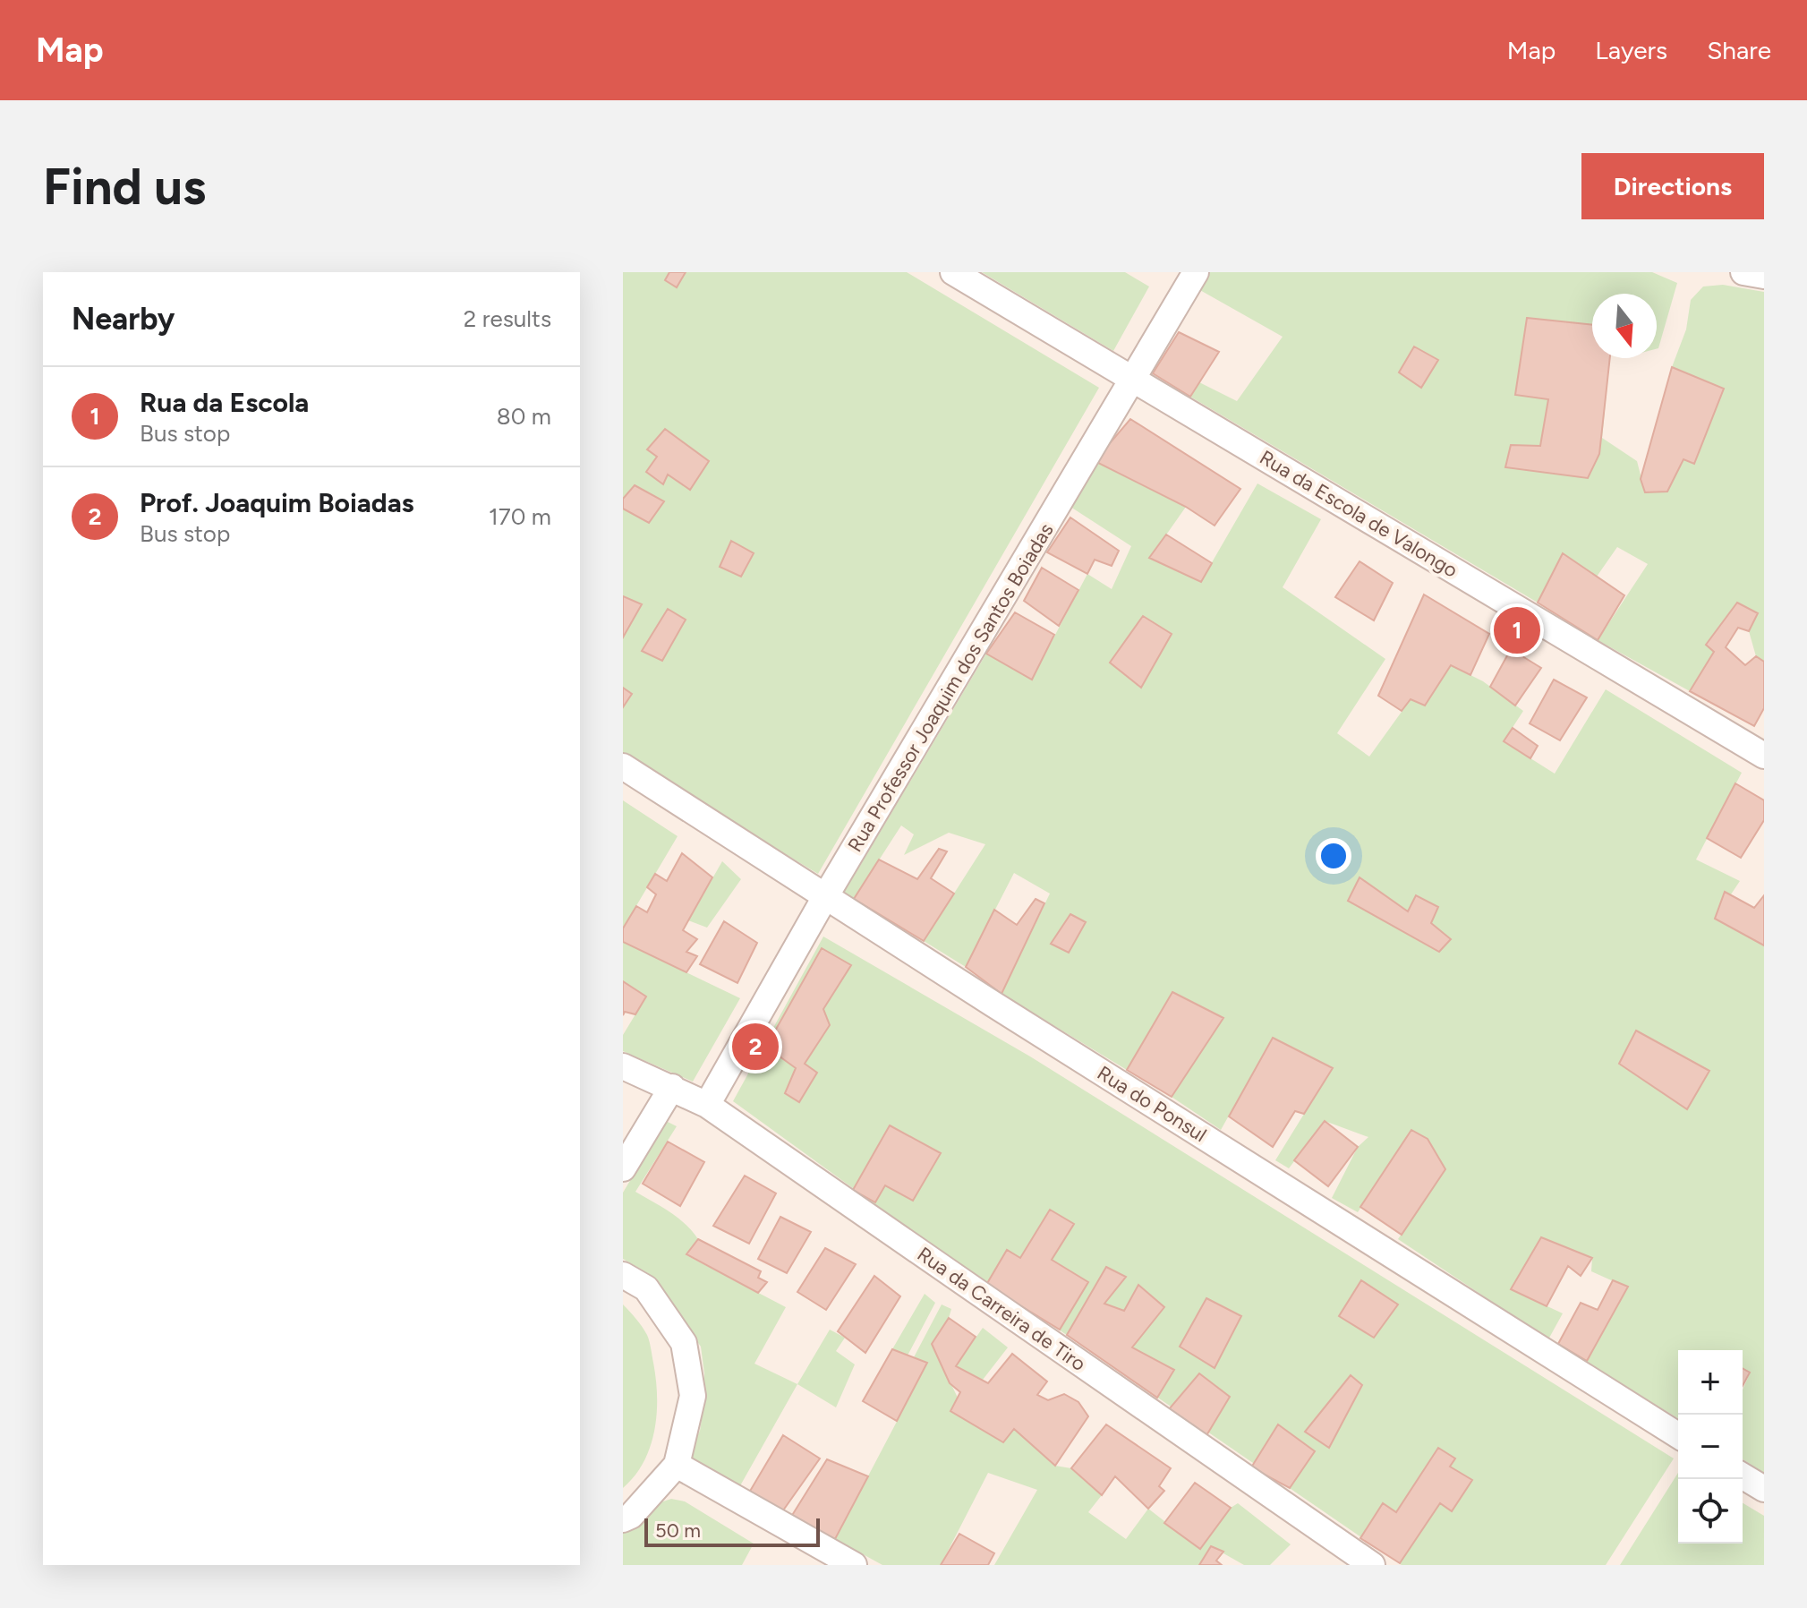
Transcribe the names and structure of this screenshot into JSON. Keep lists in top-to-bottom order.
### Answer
{
  "streets": {
    "street": [
      "Rua da Escola de Valongo",
      "Rua Professor Joaquim dos Santos Boiadas",
      "Rua do Ponsul",
      "Rua da Carreira de Tiro"
    ]
  },
  "crossings": [
    ["Rua da Escola de Valongo", "Rua Professor Joaquim dos Santos Boiadas"],
    ["Rua Professor Joaquim dos Santos Boiadas", "Rua do Ponsul"],
    ["Rua Professor Joaquim dos Santos Boiadas", "Rua da Carreira de Tiro"]
  ],
  "scale_bar": "50 m",
  "north": "bottom",
  "page": {
    "header": "Map",
    "nav": ["Map", "Layers", "Share"],
    "buttons": "Directions",
    "title": "Find us",
    "heading": ["Nearby", "2 results"],
    "list": [
      {
        "mark": "1",
        "name": "Rua da Escola",
        "note": "Bus stop",
        "value": "80 m"
      },
      {
        "mark": "2",
        "name": "Prof. Joaquim Boiadas",
        "note": "Bus stop",
        "value": "170 m"
      }
    ],
    "pins": ["1", "2"],
    "map_buttons": ["+", "−"],
    "scale": "50 m"
  }
}
